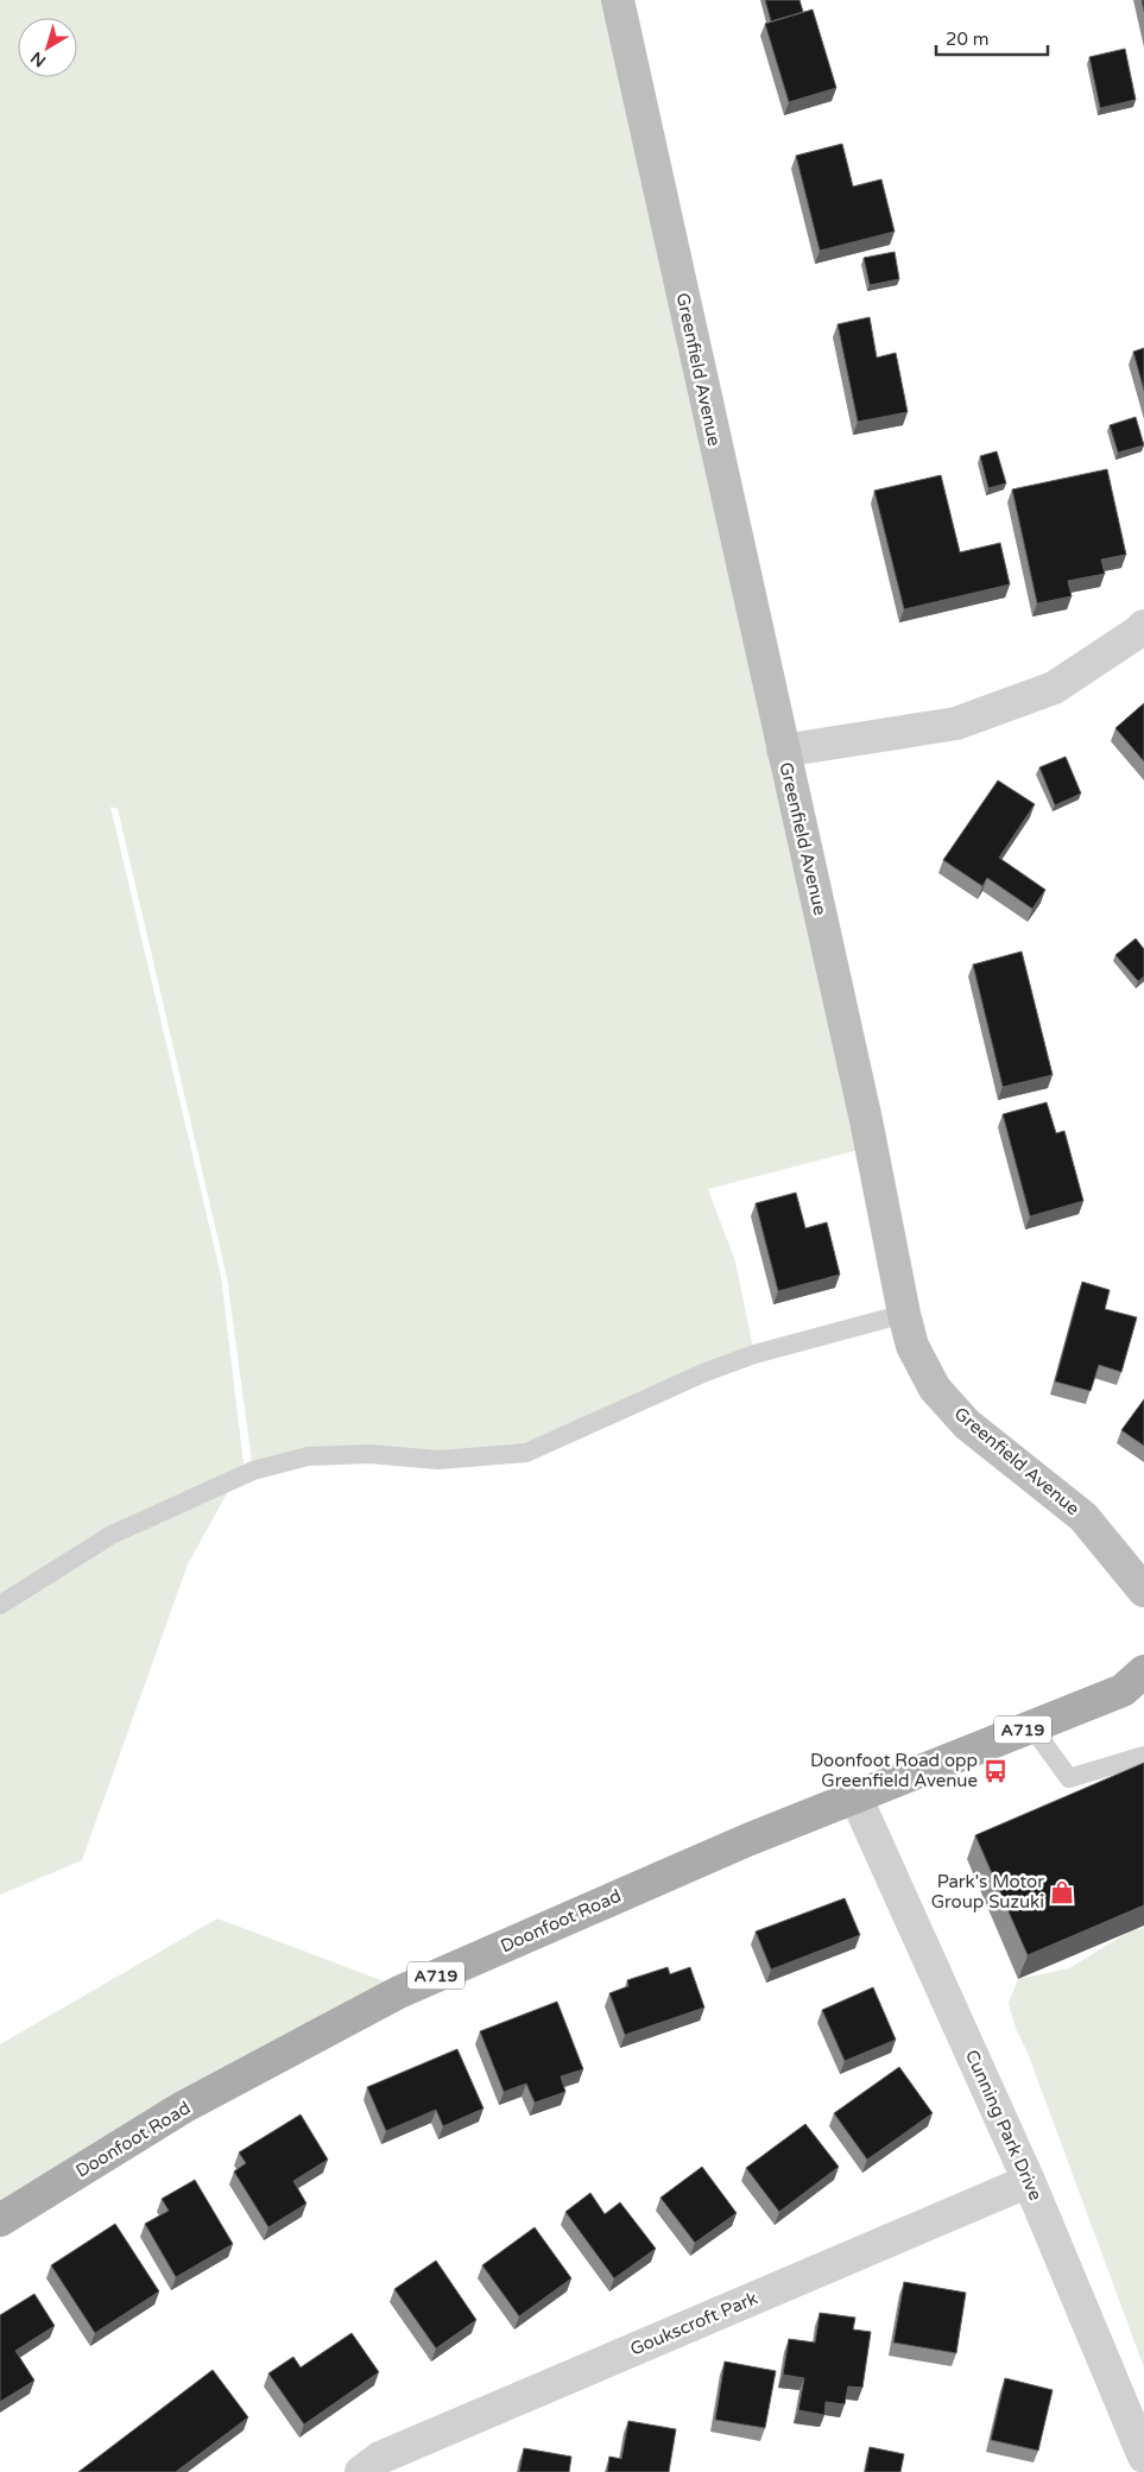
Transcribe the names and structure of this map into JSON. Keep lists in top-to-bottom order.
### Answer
{
  "streets": {
    "main road": ["A719", "Doonfoot Road"],
    "street": ["Greenfield Avenue", "Cunning Park Drive", "Goukscroft Park"]
  },
  "crossings": [
    ["Doonfoot Road", "Cunning Park Drive"],
    ["Cunning Park Drive", "Goukscroft Park"]
  ],
  "places": {
    "bus stop": ["Doonfoot Road opp Greenfield Avenue"],
    "shop": ["Park's Motor Group Suzuki"]
  },
  "scale_bar": "20 m",
  "north": "bottom left"
}
